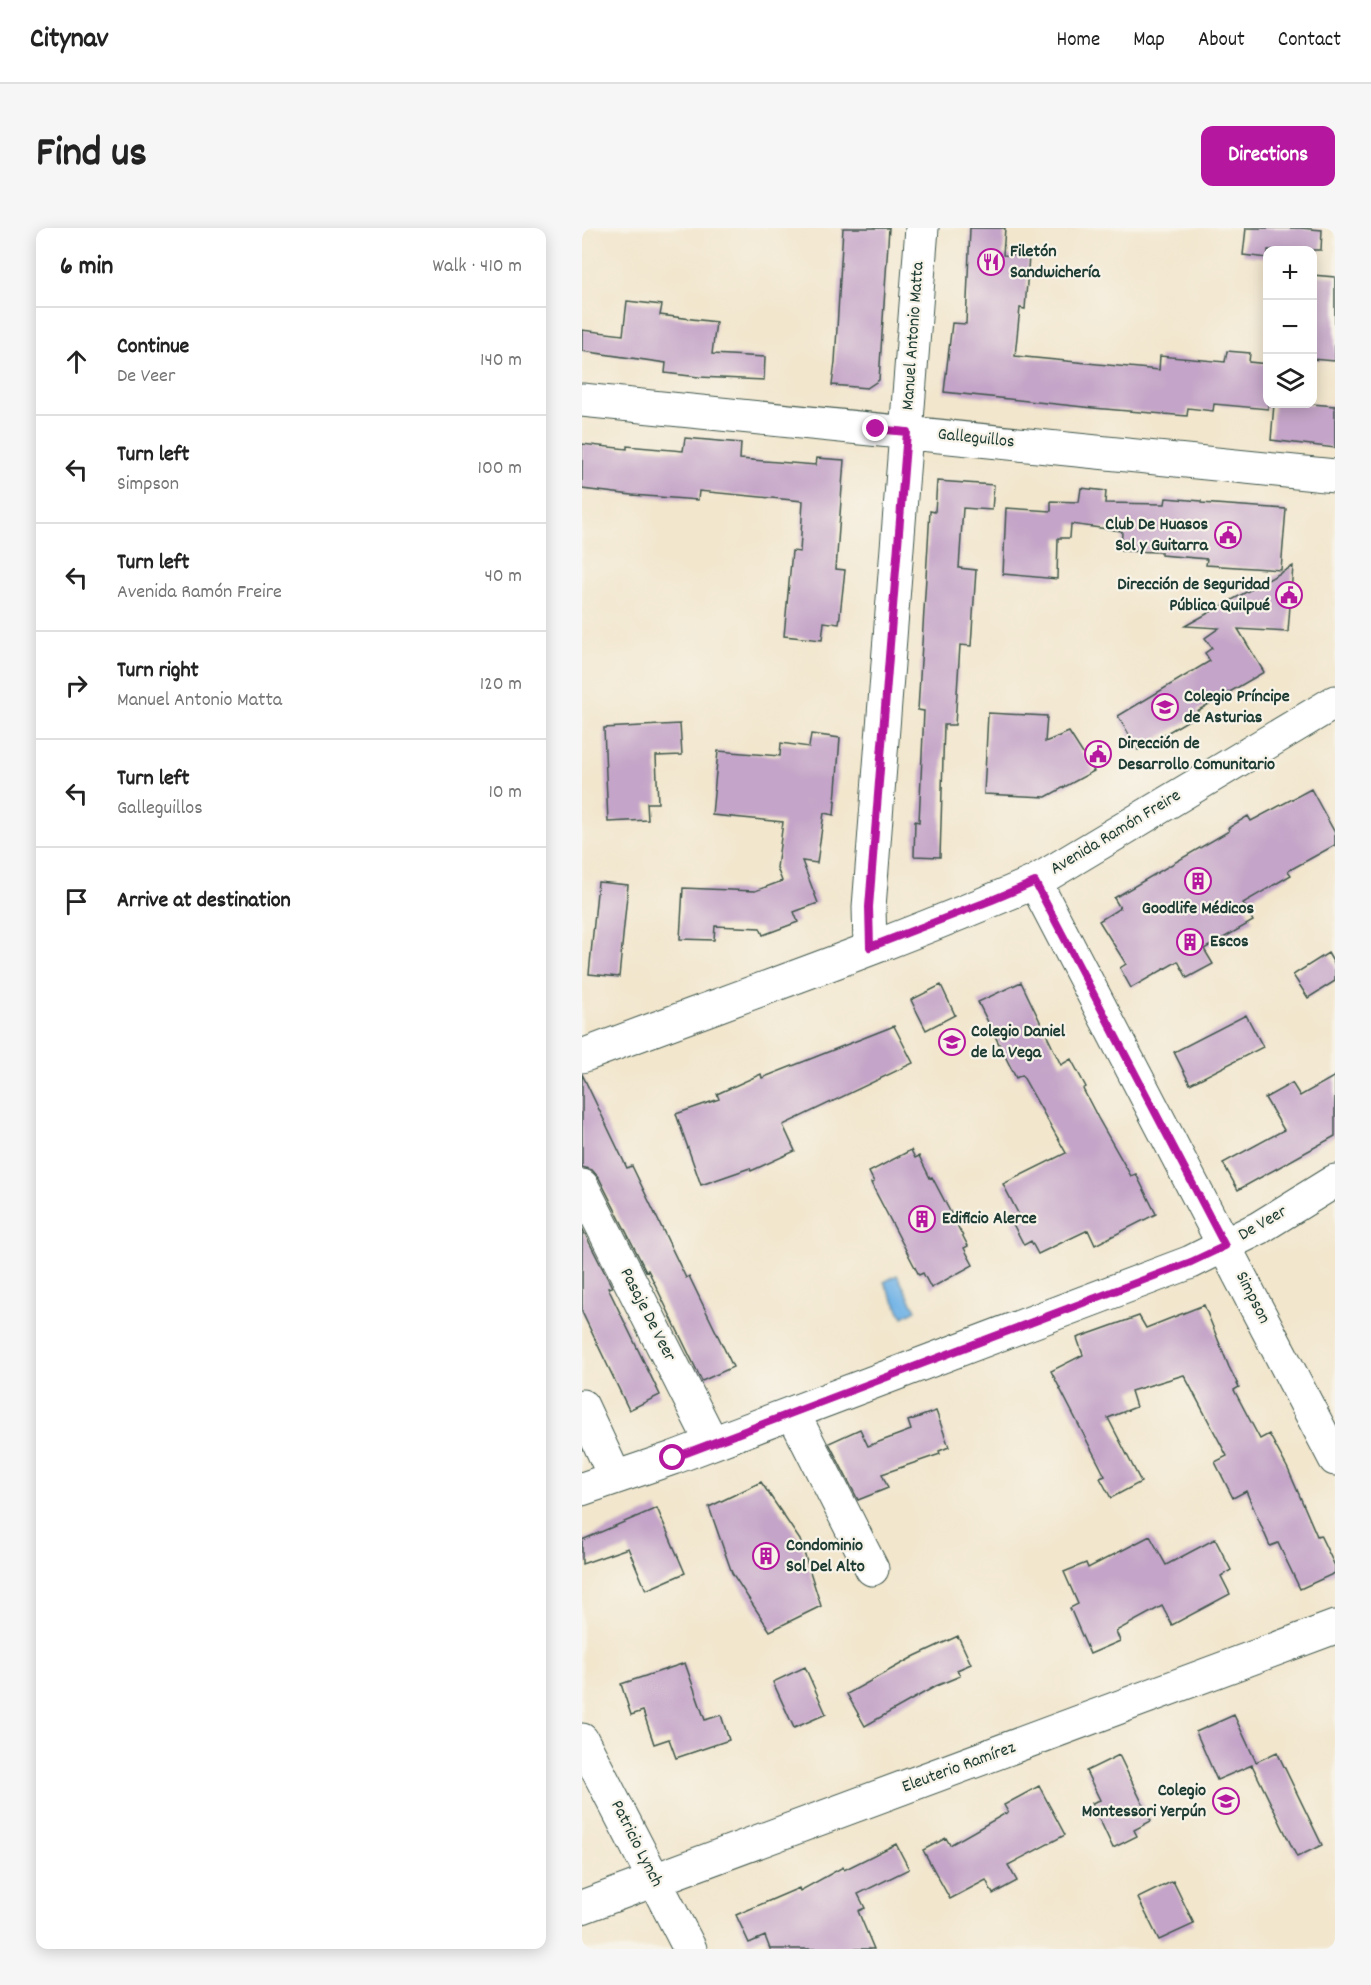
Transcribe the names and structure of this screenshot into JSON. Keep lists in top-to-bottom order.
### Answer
{
  "streets": {
    "street": [
      "Manuel Antonio Matta",
      "Galleguillos",
      "Avenida Ramón Freire",
      "De Veer",
      "Simpson",
      "Pasaje De Veer",
      "Eleuterio Ramírez",
      "Patricio Lynch"
    ]
  },
  "crossings": [
    ["Manuel Antonio Matta", "Galleguillos"],
    ["Manuel Antonio Matta", "Avenida Ramón Freire"],
    ["Avenida Ramón Freire", "Simpson"],
    ["De Veer", "Simpson"],
    ["De Veer", "Pasaje De Veer"],
    ["Eleuterio Ramírez", "Patricio Lynch"]
  ],
  "places": {
    "restaurant": ["Filetón Sandwichería"],
    "public building": ["Club De Huasos Sol y Guitarra", "Dirección de Seguridad Pública Quilpué", "Dirección de Desarrollo Comunitario"],
    "school or university": ["Colegio Príncipe de Asturias", "Colegio Daniel de la Vega", "Colegio Montessori Yerpún"],
    "building": [
      "Goodlife Médicos",
      "Escos",
      "Edificio Alerce",
      "Condominio Sol Del Alto"
    ]
  },
  "page": {
    "header": "Citynav",
    "nav": [
      "Home",
      "Map",
      "About",
      "Contact"
    ],
    "title": "Find us",
    "buttons": "Directions",
    "heading": ["6 min", "Walk · 410 m"],
    "map_buttons": ["+", "−"],
    "list": [
      ["Continue", "De Veer", "140 m"],
      ["Turn left", "Simpson", "100 m"],
      ["Turn left", "Avenida Ramón Freire", "40 m"],
      ["Turn right", "Manuel Antonio Matta", "120 m"],
      ["Turn left", "Galleguillos", "10 m"],
      "Arrive at destination"
    ]
  }
}
